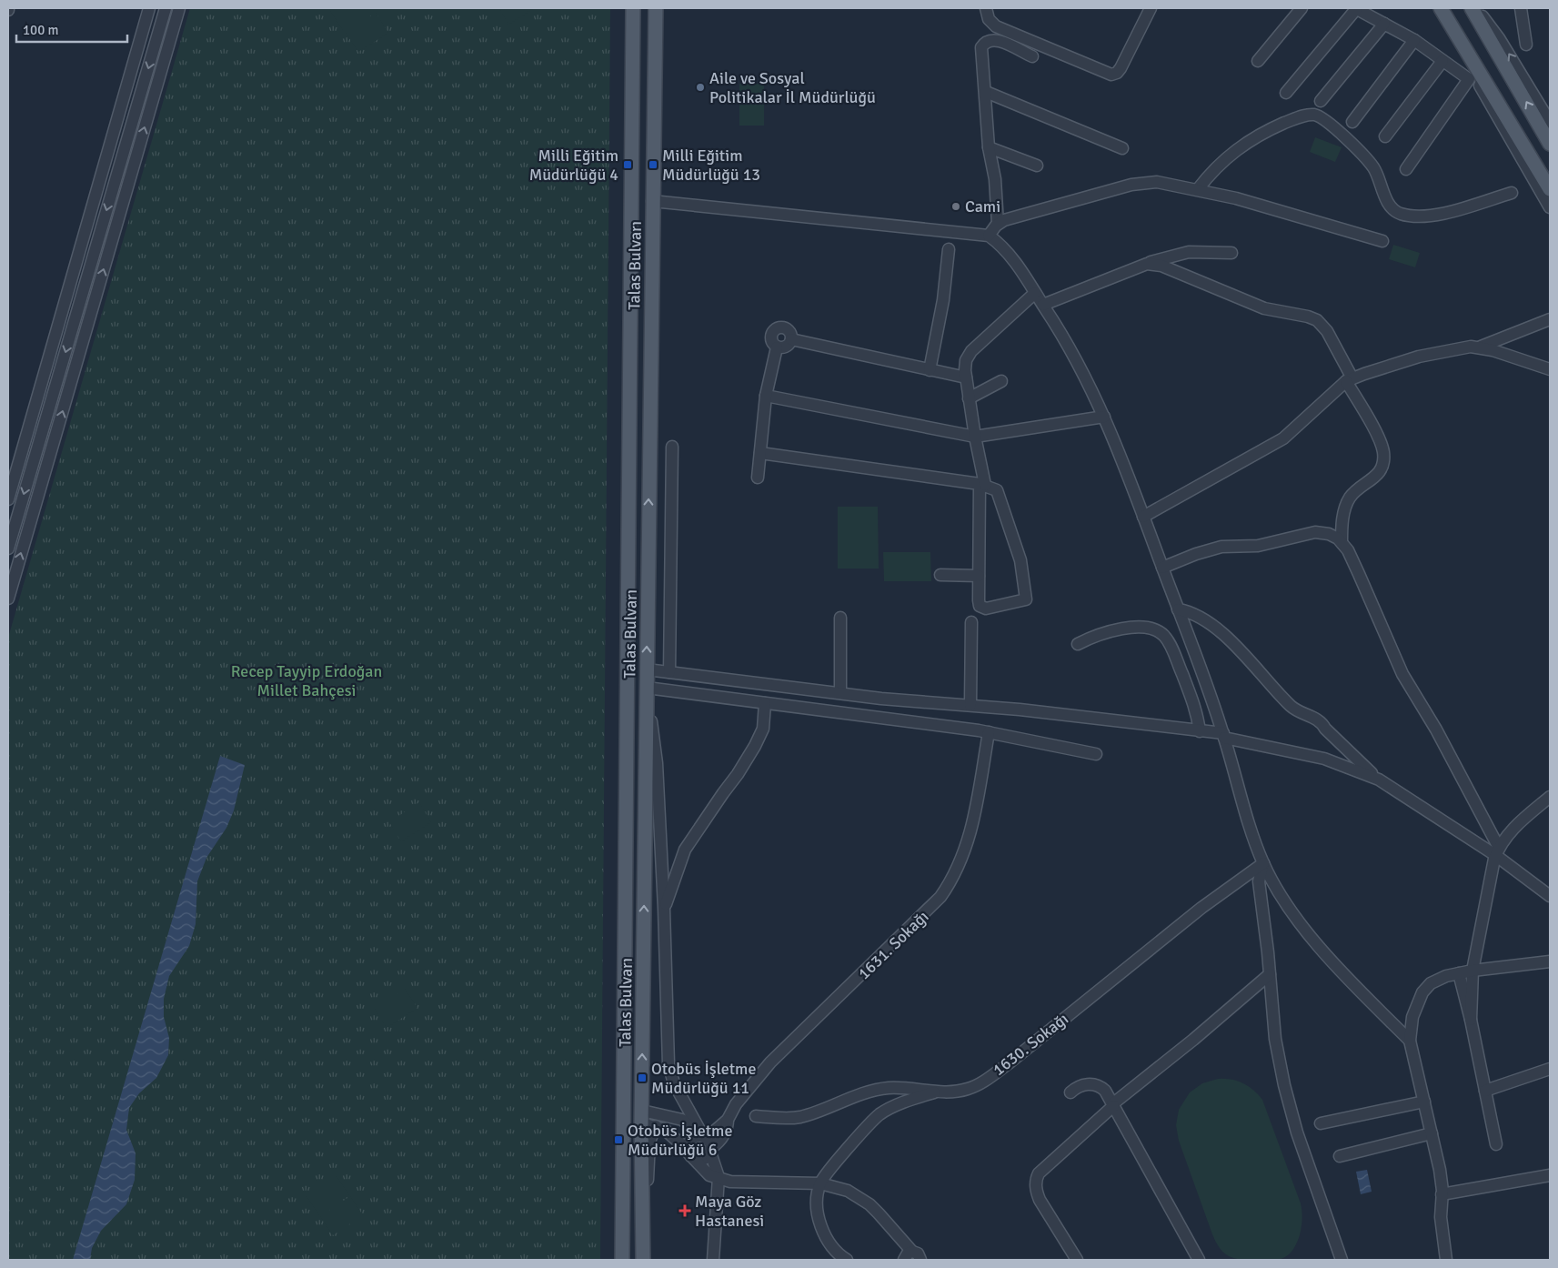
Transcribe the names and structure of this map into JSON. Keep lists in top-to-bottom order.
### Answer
{
  "streets": {
    "main road": ["Talas Bulvarı"],
    "street": ["1631. Sokağı", "1630. Sokağı"]
  },
  "parks": ["Recep Tayyip Erdoğan Millet Bahçesi"],
  "places": {
    "other": ["Aile ve Sosyal Politikalar İl Müdürlüğü", "Cami"],
    "transit": [
      "Milli Eğitim Müdürlüğü 4",
      "Milli Eğitim Müdürlüğü 13",
      "Otobüs İşletme Müdürlüğü 11",
      "Otobüs İşletme Müdürlüğü 6"
    ],
    "health": ["Maya Göz Hastanesi"]
  },
  "scale_bar": "100 m"
}
